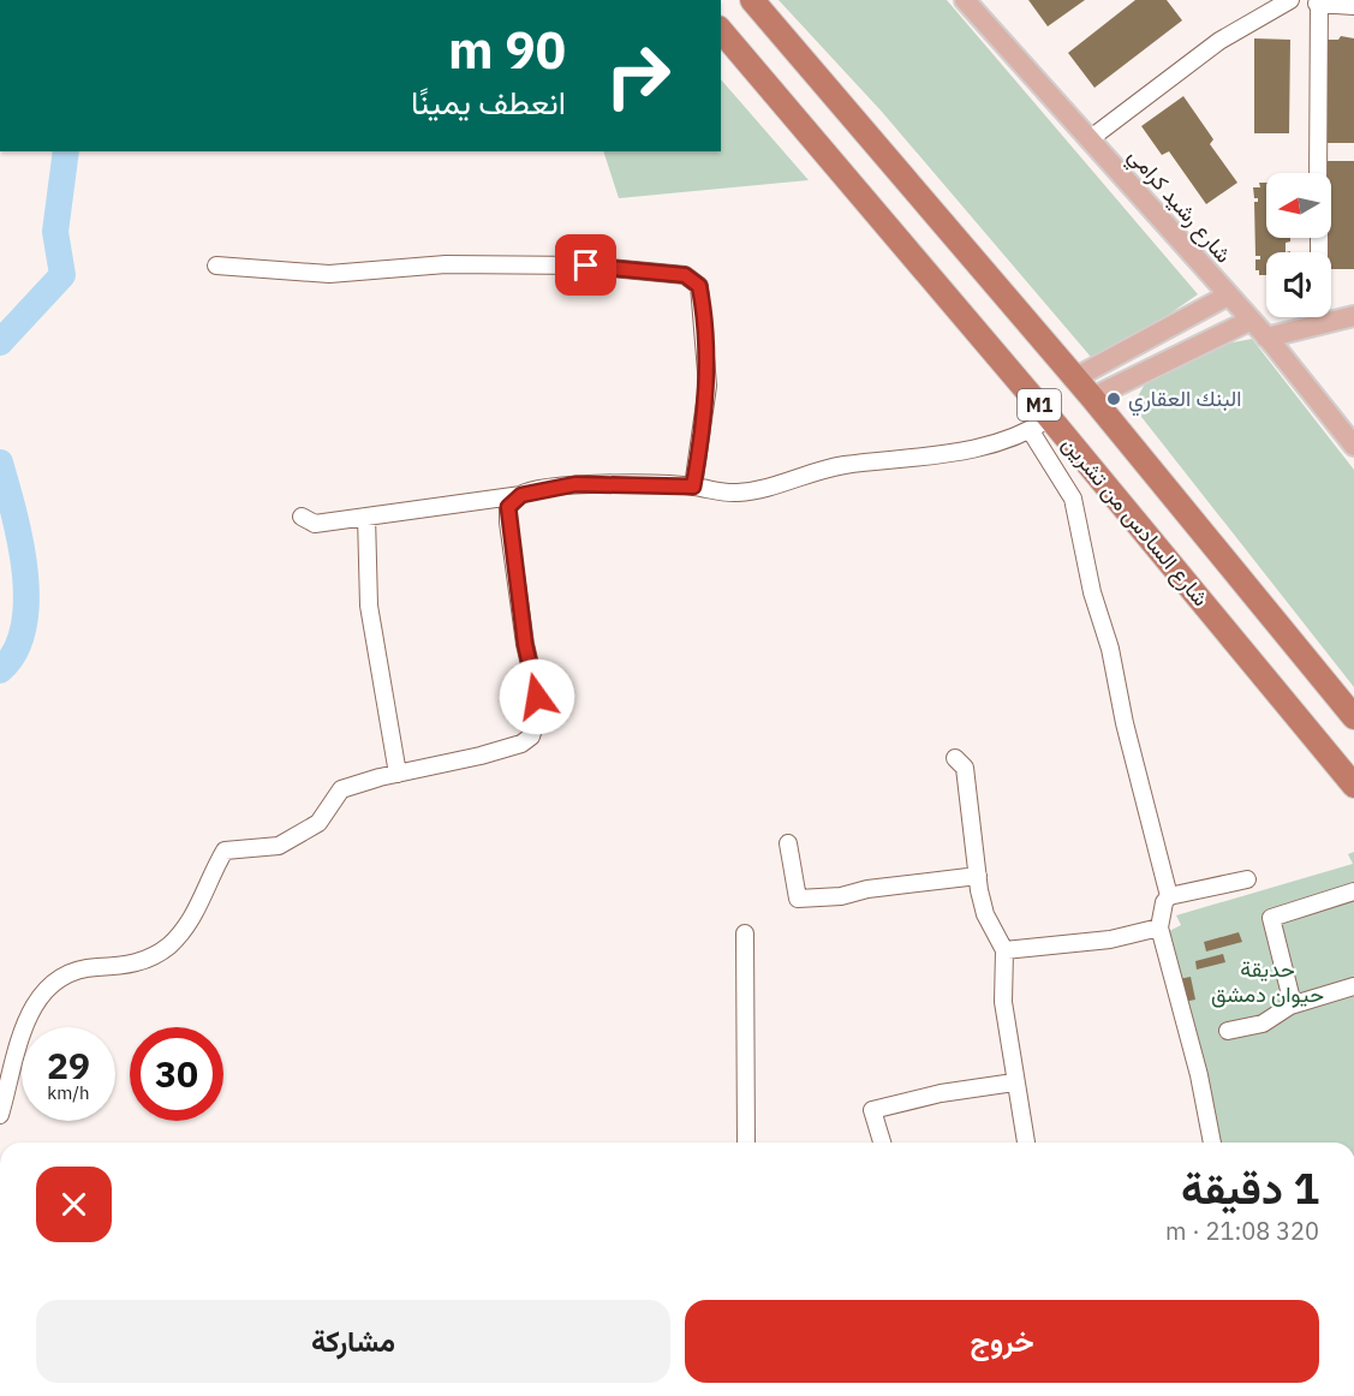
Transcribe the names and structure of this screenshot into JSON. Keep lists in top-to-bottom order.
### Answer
{
  "streets": {
    "highway": ["M1", "شارع السادس من تشرين"],
    "main road": ["شارع رشيد كرامي"]
  },
  "parks": ["حديقة حيوان دمشق"],
  "places": ["البنك العقاري"],
  "north": "left",
  "page": {
    "turn": ["90 m", "انعطف يمينًا"],
    "speed": "29 km/h",
    "limit": "30",
    "heading": ["1 دقيقة", "320 m · 21:08"],
    "buttons": ["خروج", "مشاركة"]
  }
}
